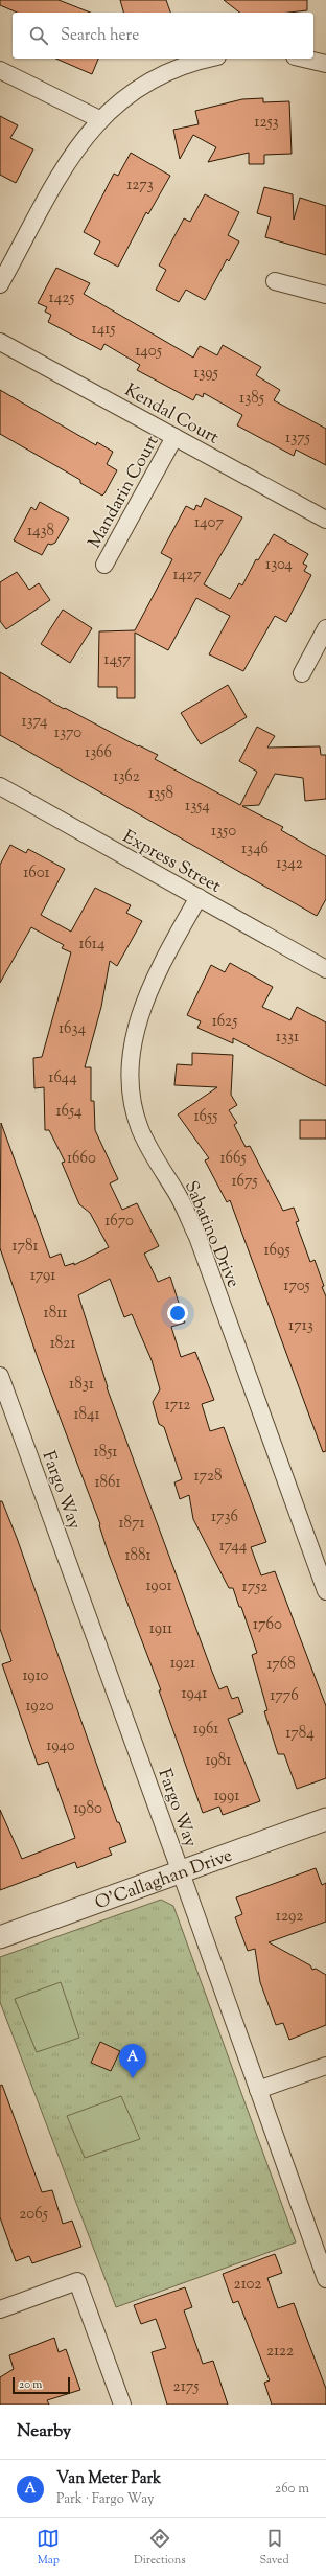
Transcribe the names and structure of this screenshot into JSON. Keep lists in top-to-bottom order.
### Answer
{
  "streets": {
    "street": [
      "Kendal Court",
      "Mandarin Court",
      "Express Street",
      "Sabatino Drive",
      "Fargo Way",
      "O'Callaghan Drive"
    ]
  },
  "crossings": [
    ["Kendal Court", "Mandarin Court"],
    ["Express Street", "Sabatino Drive"],
    ["Fargo Way", "O'Callaghan Drive"]
  ],
  "house_numbers": [
    "1253",
    "1273",
    "1425",
    "1415",
    "1405",
    "1395",
    "1385",
    "1375",
    "1407",
    "1438",
    "1304",
    "1427",
    "1457",
    "1374",
    "1370",
    "1366",
    "1362",
    "1358",
    "1354",
    "1350",
    "1346",
    "1342",
    "1601",
    "1614",
    "1625",
    "1634",
    "1331",
    "1644",
    "1654",
    "1655",
    "1660",
    "1665",
    "1675",
    "1670",
    "1781",
    "1695",
    "1791",
    "1705",
    "1811",
    "1713",
    "1821",
    "1831",
    "1712",
    "1841",
    "1851",
    "1728",
    "1861",
    "1736",
    "1871",
    "1744",
    "1881",
    "1901",
    "1752",
    "1760",
    "1911",
    "1921",
    "1768",
    "1910",
    "1941",
    "1776",
    "1920",
    "1961",
    "1784",
    "1940",
    "1981",
    "1991",
    "1980",
    "1292",
    "2065",
    "2102",
    "2122",
    "2175"
  ],
  "scale_bar": "20 m",
  "page": {
    "search": "Search here",
    "pins": "A",
    "scale": "20 m",
    "heading": "Nearby",
    "list": [
      {
        "mark": "A",
        "name": "Van Meter Park",
        "note": "Park · Fargo Way",
        "value": "260 m"
      }
    ],
    "nav": ["Map", "Directions", "Saved"]
  }
}
